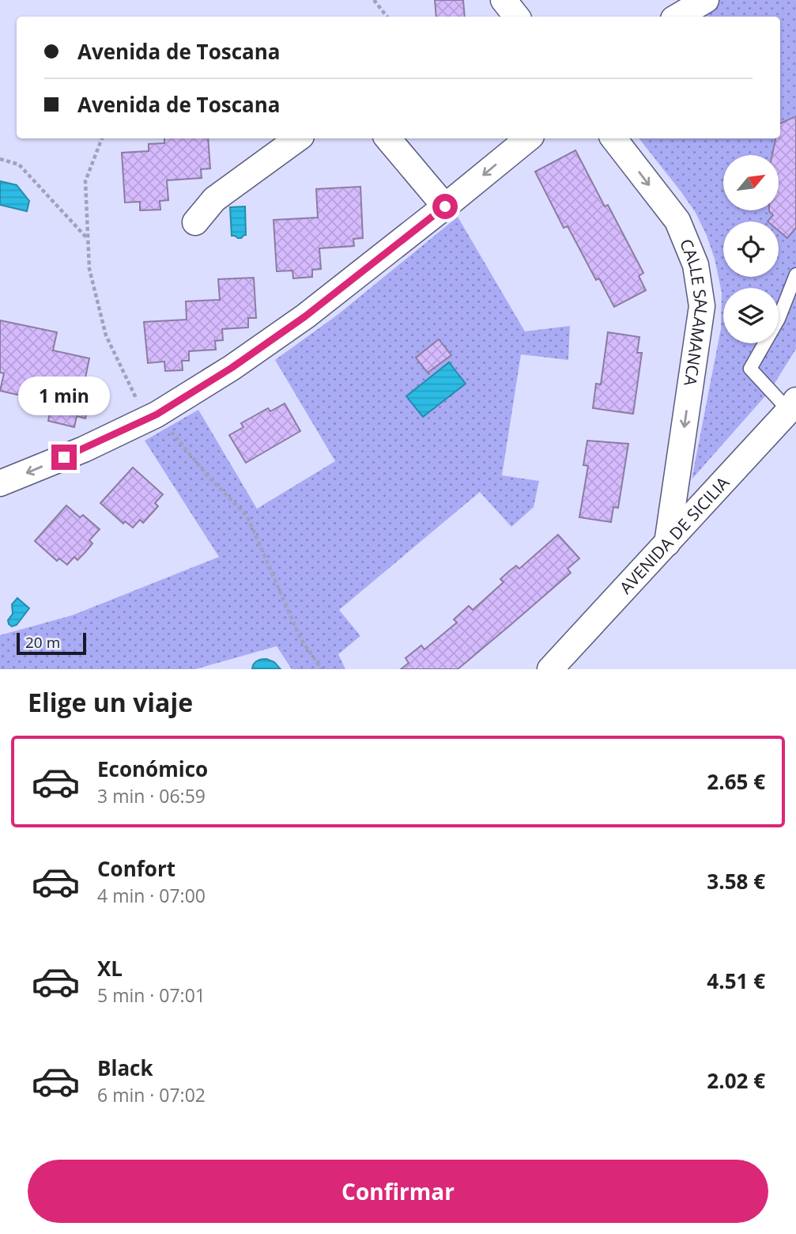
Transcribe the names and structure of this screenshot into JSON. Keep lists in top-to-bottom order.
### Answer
{
  "streets": {
    "street": ["CALLE SALAMANCA", "AVENIDA DE SICILIA"]
  },
  "crossings": [
    ["CALLE SALAMANCA", "AVENIDA DE SICILIA"]
  ],
  "one_way": ["CALLE SALAMANCA"],
  "scale_bar": "20 m",
  "north": "top right",
  "page": {
    "banner": ["Avenida de Toscana", "Avenida de Toscana"],
    "bubble": "1 min",
    "scale": "20 m",
    "heading": "Elige un viaje",
    "list": [
      {
        "name": "Económico",
        "note": "3 min · 06:59",
        "value": "2.65 €"
      },
      {
        "name": "Confort",
        "note": "4 min · 07:00",
        "value": "3.58 €"
      },
      {
        "name": "XL",
        "note": "5 min · 07:01",
        "value": "4.51 €"
      },
      {
        "name": "Black",
        "note": "6 min · 07:02",
        "value": "2.02 €"
      }
    ],
    "buttons": "Confirmar"
  }
}
